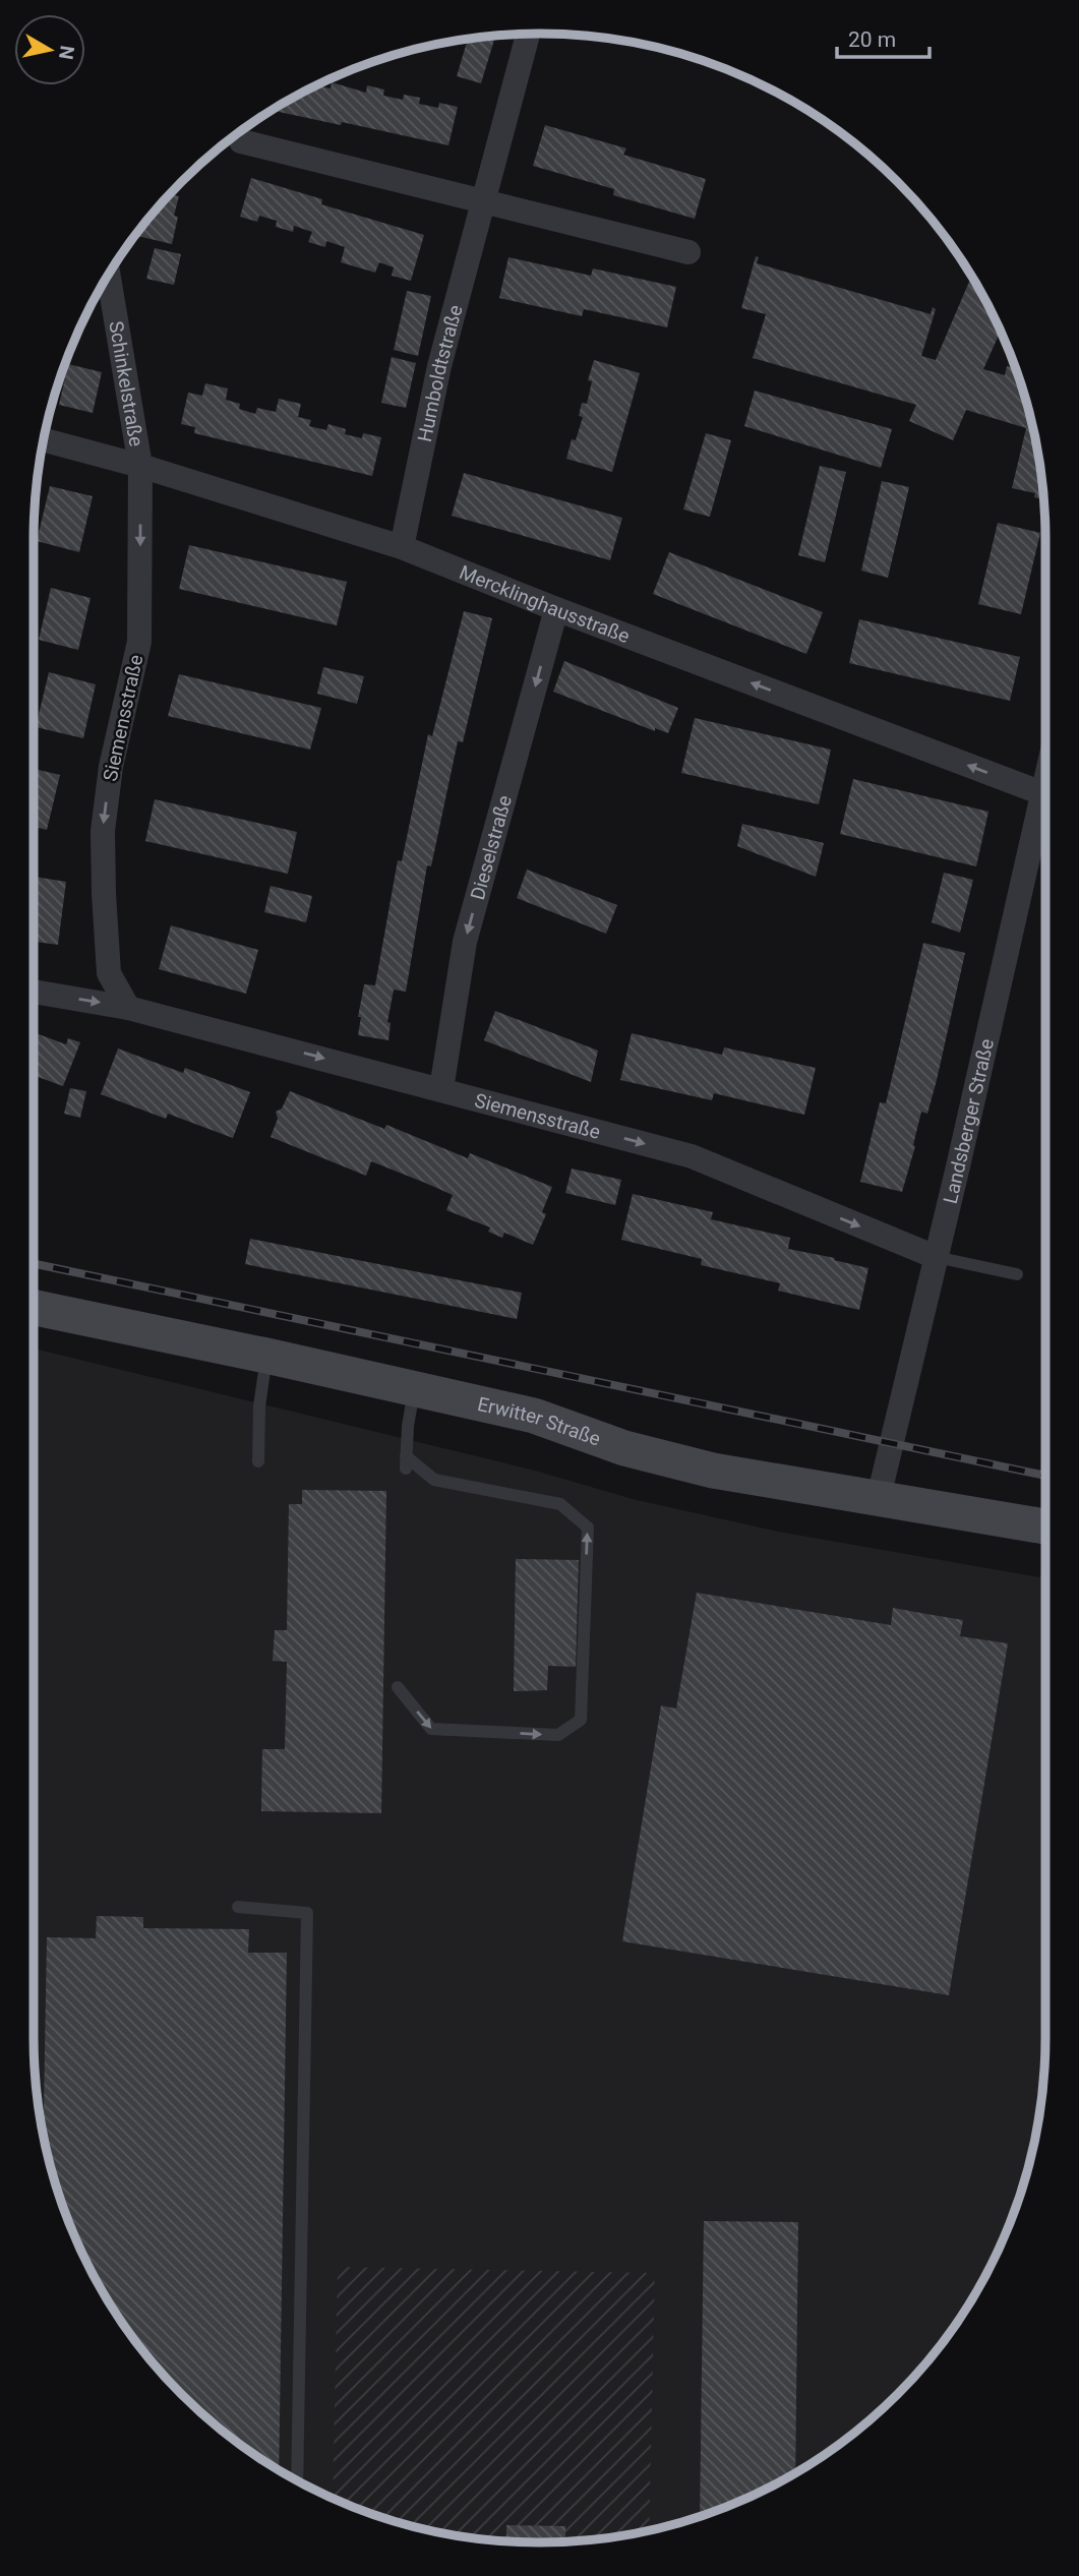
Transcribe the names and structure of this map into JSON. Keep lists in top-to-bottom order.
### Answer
{
  "streets": {
    "main road": ["Erwitter Straße"],
    "street": [
      "Humboldtstraße",
      "Schinkelstraße",
      "Mercklinghausstraße",
      "Siemensstraße",
      "Dieselstraße",
      "Landsberger Straße"
    ]
  },
  "crossings": [
    ["Humboldtstraße", "Mercklinghausstraße"],
    ["Schinkelstraße", "Mercklinghausstraße"],
    ["Schinkelstraße", "Siemensstraße"],
    ["Mercklinghausstraße", "Siemensstraße"],
    ["Mercklinghausstraße", "Dieselstraße"],
    ["Mercklinghausstraße", "Landsberger Straße"],
    ["Siemensstraße", "Dieselstraße"],
    ["Siemensstraße", "Landsberger Straße"],
    ["Landsberger Straße", "Erwitter Straße"]
  ],
  "one_way": ["Mercklinghausstraße", "Siemensstraße", "Dieselstraße"],
  "scale_bar": "20 m",
  "north": "right"
}
